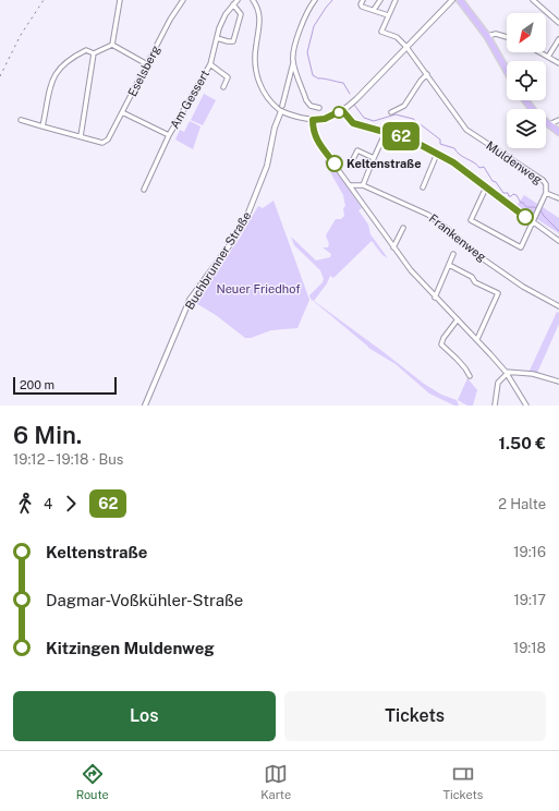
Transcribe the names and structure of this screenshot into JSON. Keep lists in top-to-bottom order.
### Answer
{
  "streets": {
    "street": [
      "Eselsberg",
      "Am Gessert",
      "Muldenweg",
      "Frankenweg",
      "Buchbrunner Straße"
    ]
  },
  "crossings": [
    ["Eselsberg", "Am Gessert"]
  ],
  "parks": ["Neuer Friedhof"],
  "places": ["Keltenstraße"],
  "lines": ["bus line 62"],
  "scale_bar": "200 m",
  "north": "bottom left",
  "page": {
    "on_map": "62",
    "scale": "200 m",
    "heading": ["6 Min.", "19:12 – 19:18 · Bus", "1.50 €"],
    "legs": ["4", "62", "2 Halte"],
    "list": [
      {
        "name": "Keltenstraße",
        "value": "19:16"
      },
      {
        "name": "Dagmar-Voßkühler-Straße",
        "value": "19:17"
      },
      {
        "name": "Kitzingen Muldenweg",
        "value": "19:18"
      }
    ],
    "buttons": ["Los", "Tickets"],
    "tabs": ["Route", "Karte", "Tickets"]
  }
}
